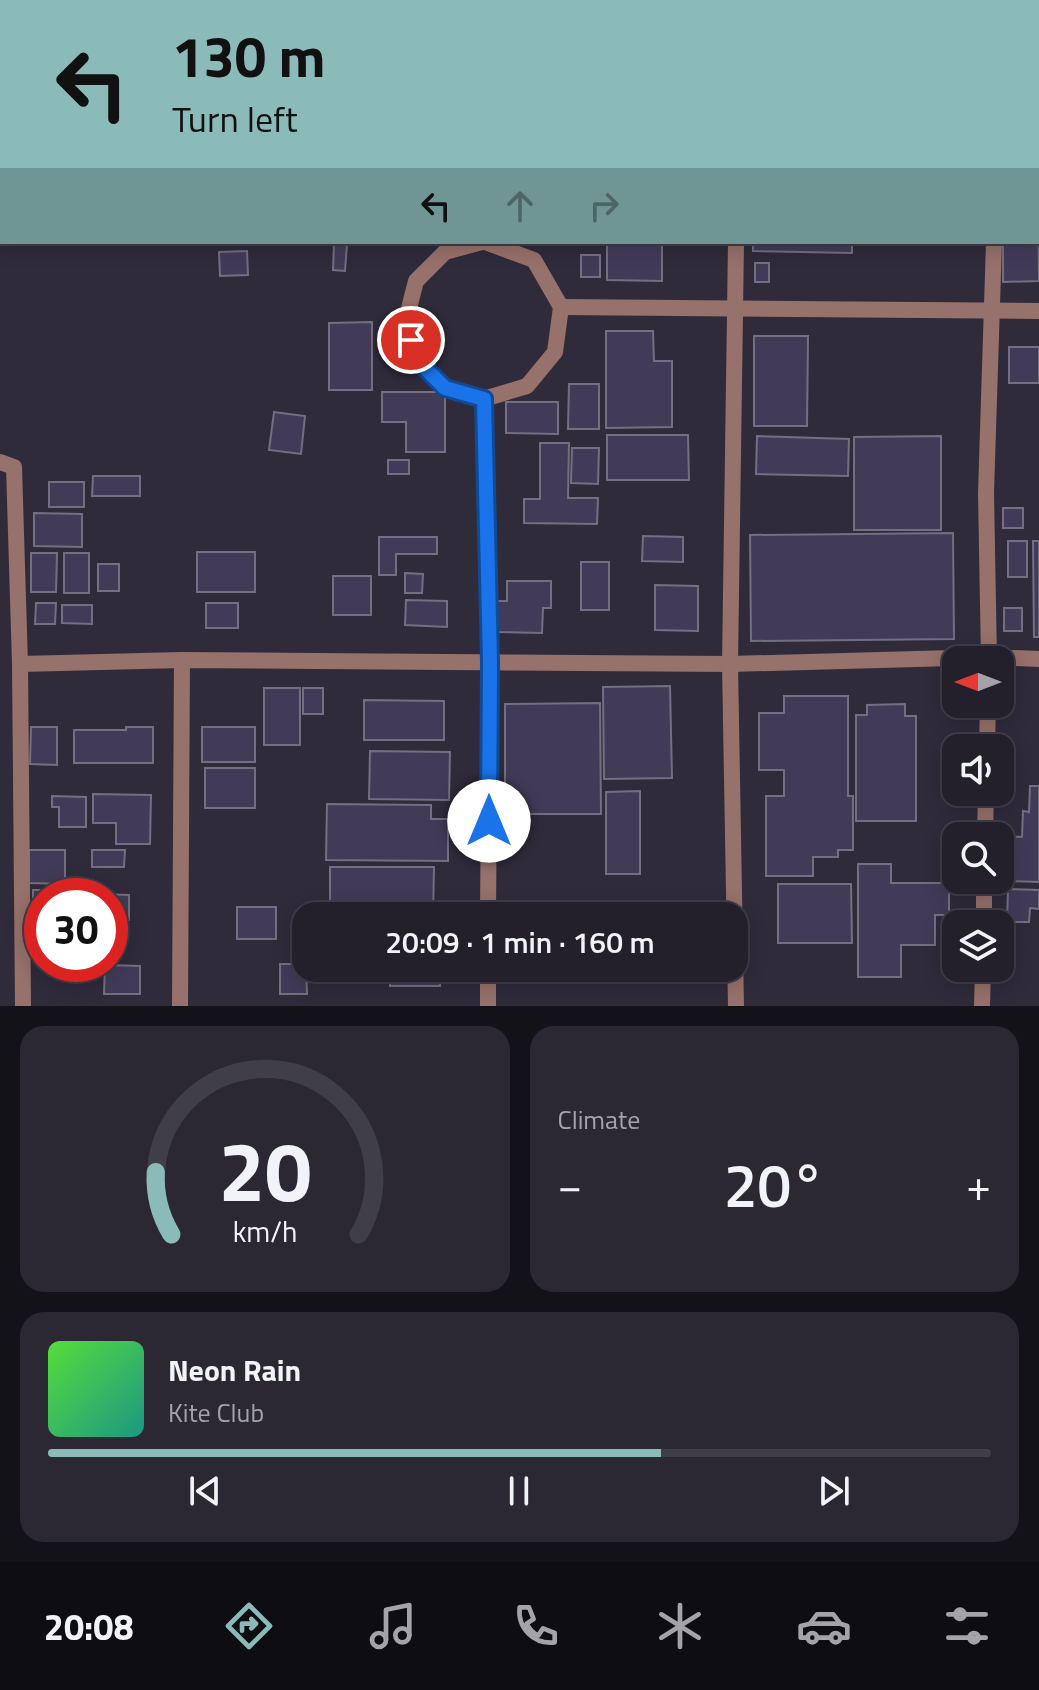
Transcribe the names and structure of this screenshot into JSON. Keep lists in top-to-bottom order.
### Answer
{
  "north": "left",
  "page": {
    "turn": ["130 m", "Turn left"],
    "limit": "30",
    "trip": "20:09 · 1 min · 160 m",
    "tile": "Climate",
    "heat": ["−", "20°", "+"],
    "song": ["Neon Rain", "Kite Club"],
    "tabs": "20:08",
    "gauge": ["20", "km/h"]
  }
}
